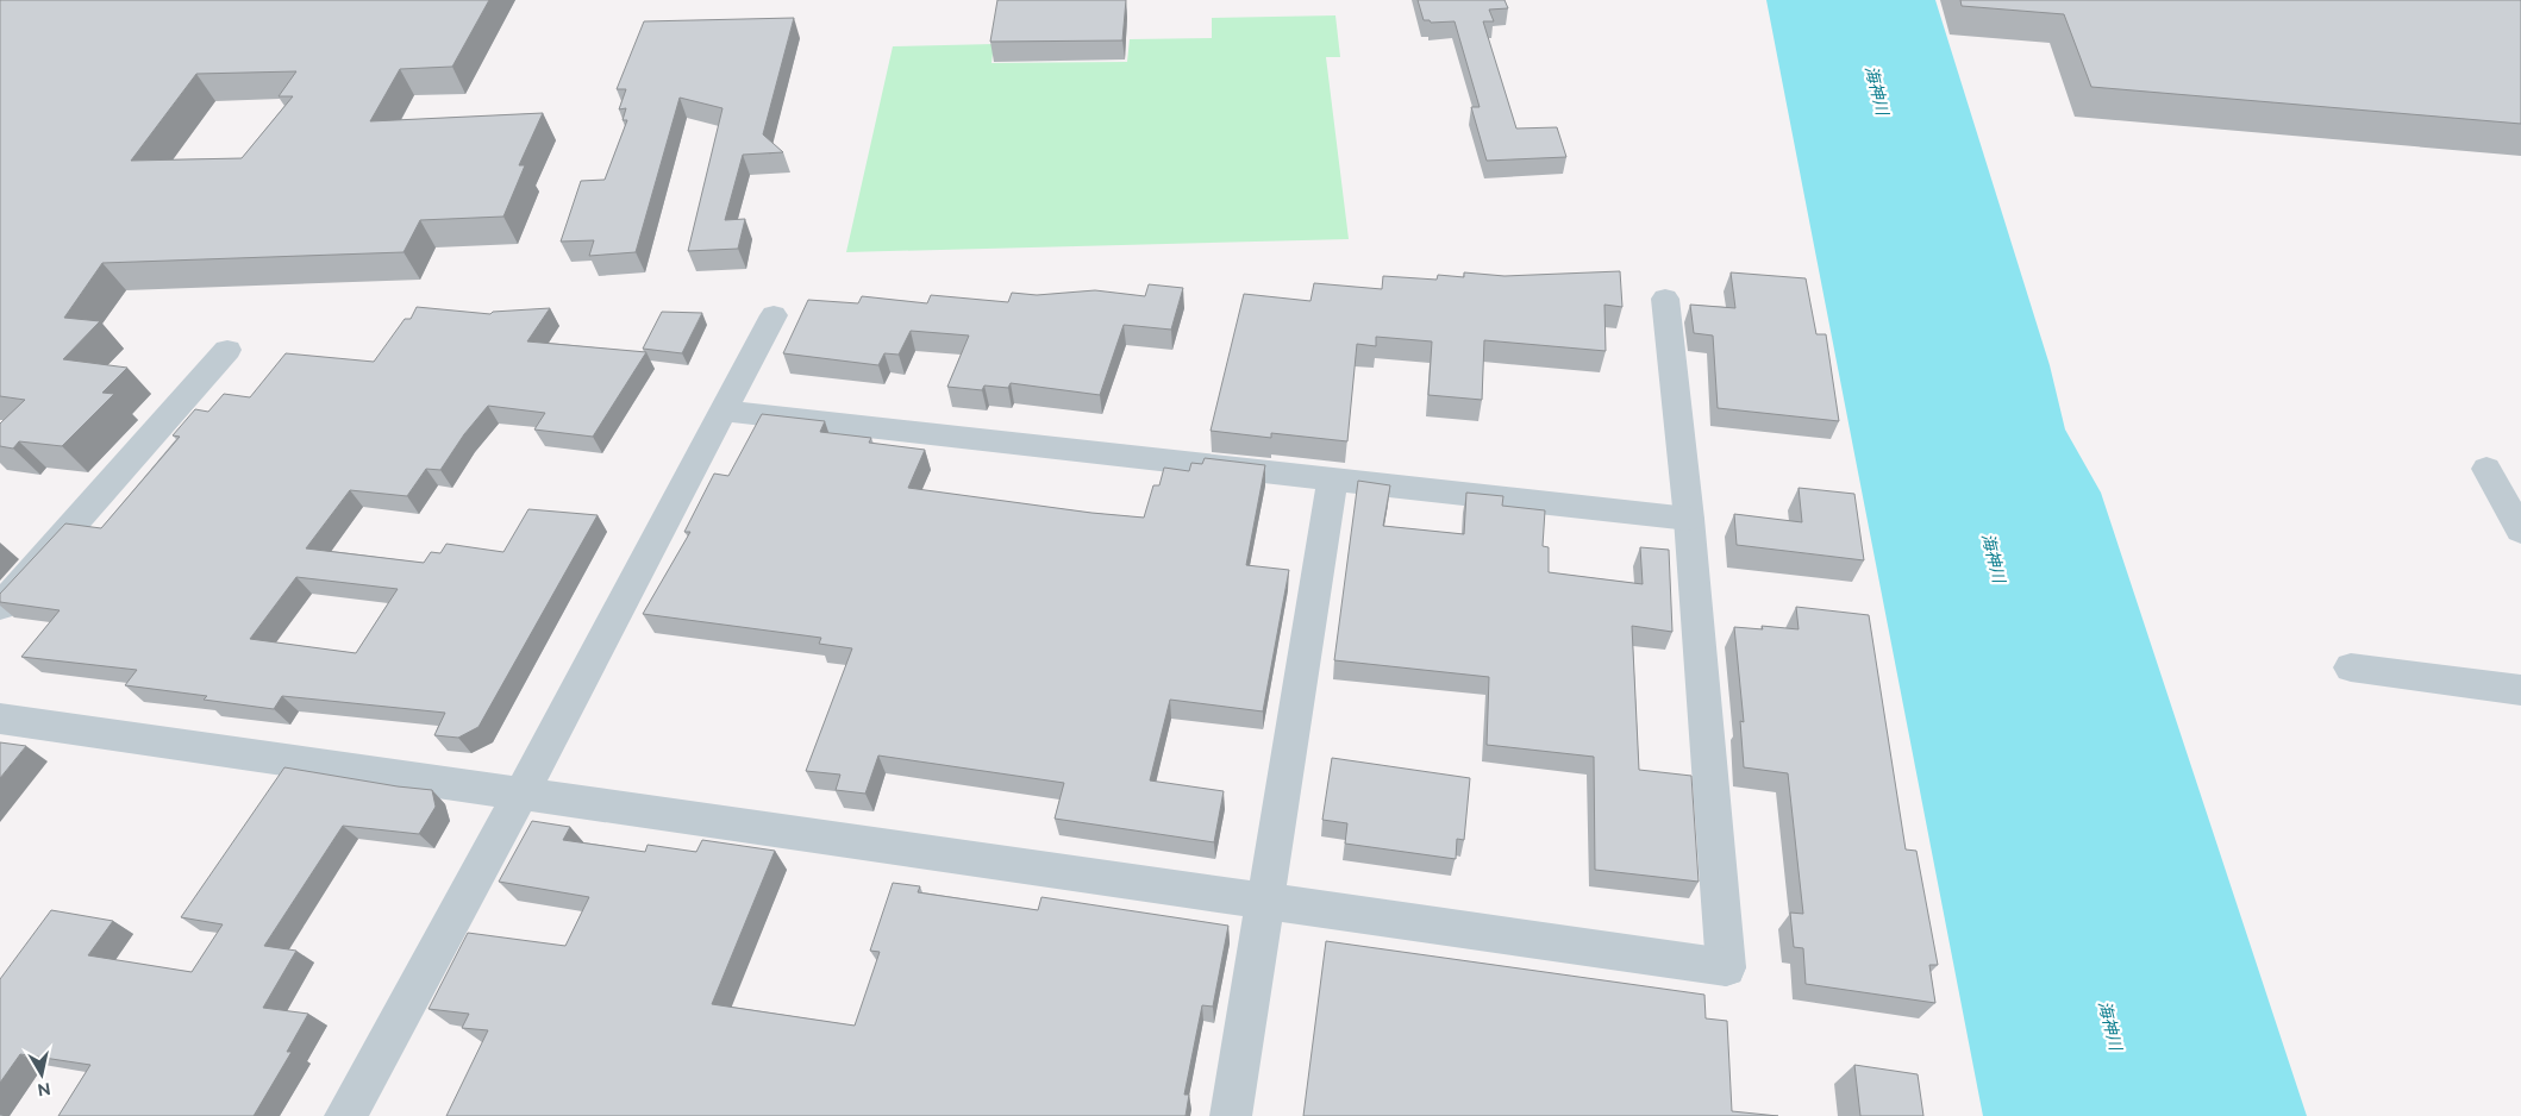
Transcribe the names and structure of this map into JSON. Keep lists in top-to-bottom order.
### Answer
{
  "water": ["海神川"],
  "north": "bottom"
}
